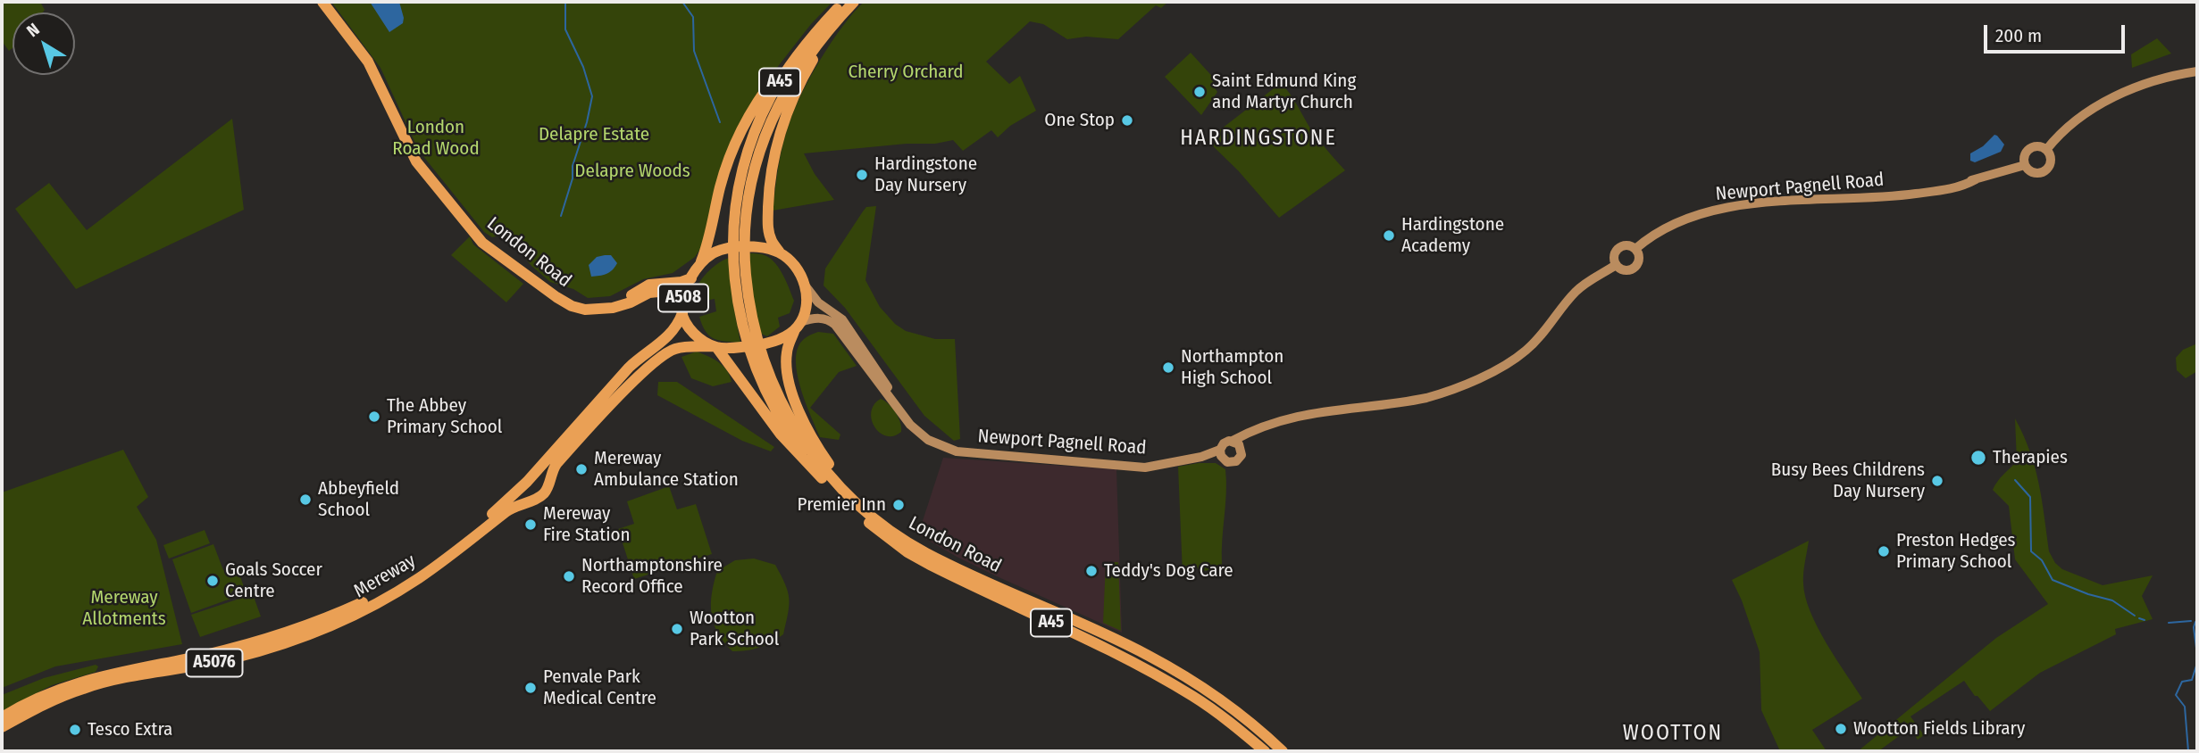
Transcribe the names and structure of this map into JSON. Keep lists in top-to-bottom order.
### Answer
{
  "streets": {
    "highway": [
      "A45",
      "London Road",
      "A508",
      "Mereway",
      "A5076"
    ],
    "main road": ["Newport Pagnell Road"]
  },
  "crossings": [
    ["A45", "London Road"],
    ["Newport Pagnell Road", "London Road"],
    ["Newport Pagnell Road", "A508"],
    ["Newport Pagnell Road", "Mereway"],
    ["London Road", "A508"],
    ["London Road", "Mereway"],
    ["A508", "Mereway"]
  ],
  "districts": ["HARDINGSTONE", "WOOTTON"],
  "parks": [
    "Cherry Orchard",
    "London Road Wood",
    "Delapre Estate",
    "Delapre Woods",
    "Mereway Allotments"
  ],
  "places": [
    "Saint Edmund King and Martyr Church",
    "One Stop",
    "Hardingstone Day Nursery",
    "Hardingstone Academy",
    "Northampton High School",
    "The Abbey Primary School",
    "Therapies",
    "Mereway Ambulance Station",
    "Busy Bees Childrens Day Nursery",
    "Abbeyfield School",
    "Premier Inn",
    "Mereway Fire Station",
    "Preston Hedges Primary School",
    "Teddy's Dog Care",
    "Northamptonshire Record Office",
    "Goals Soccer Centre",
    "Wootton Park School",
    "Penvale Park Medical Centre",
    "Wootton Fields Library",
    "Tesco Extra"
  ],
  "scale_bar": "200 m",
  "north": "top left"
}
